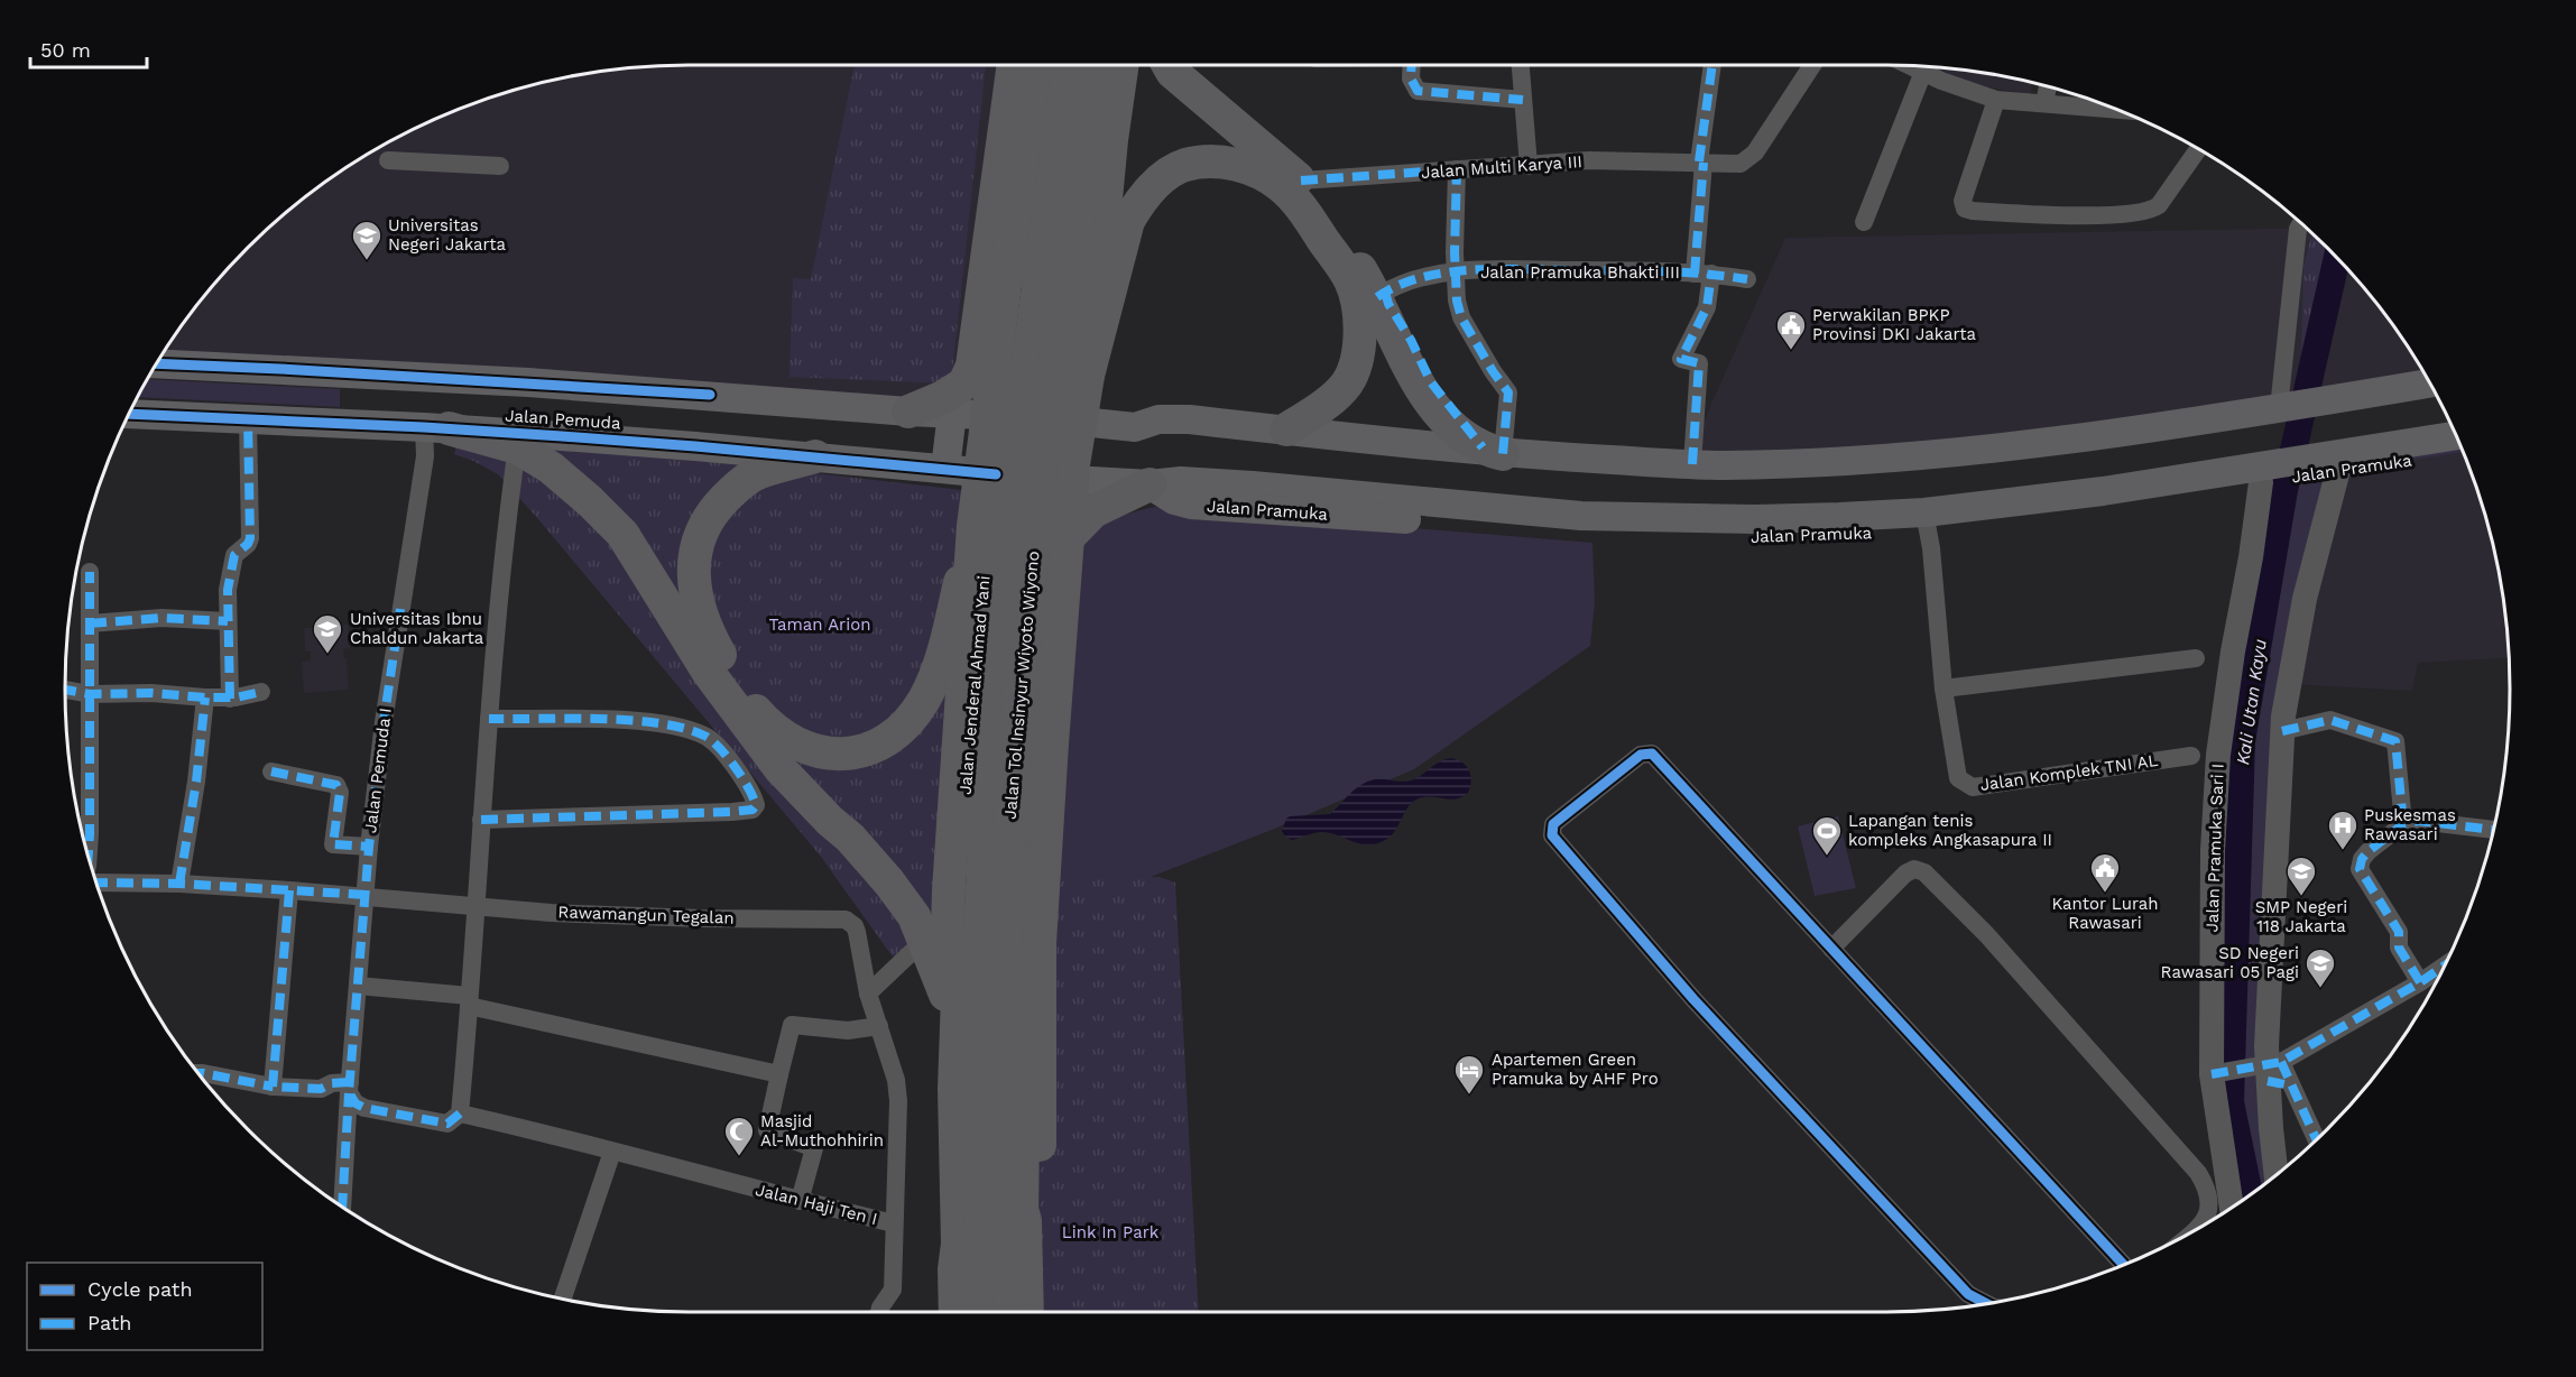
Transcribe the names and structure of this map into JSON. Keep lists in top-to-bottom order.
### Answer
{
  "streets": {
    "highway": ["Jalan Jenderal Ahmad Yani", "Jalan Tol Insinyur Wiyoto Wiyono"],
    "main road": ["Jalan Pemuda", "Jalan Pramuka"],
    "street": [
      "Jalan Multi Karya III",
      "Jalan Pramuka Bhakti III",
      "Jalan Pemuda I",
      "Jalan Komplek TNI AL",
      "Jalan Pramuka Sari I",
      "Rawamangun Tegalan",
      "Jalan Haji Ten I"
    ]
  },
  "crossings": [
    ["Jalan Pemuda", "Jalan Pramuka"],
    ["Jalan Pemuda", "Jalan Jenderal Ahmad Yani"],
    ["Jalan Pemuda", "Jalan Pemuda I"],
    ["Jalan Pramuka", "Jalan Jenderal Ahmad Yani"],
    ["Jalan Pramuka", "Jalan Komplek TNI AL"],
    ["Jalan Pramuka", "Jalan Pramuka Sari I"],
    ["Jalan Pemuda I", "Rawamangun Tegalan"],
    ["Rawamangun Tegalan", "Jalan Haji Ten I"]
  ],
  "water": ["Kali Utan Kayu"],
  "parks": ["Taman Arion", "Link In Park"],
  "places": {
    "school or university": [
      "Universitas Negeri Jakarta",
      "Universitas Ibnu Chaldun Jakarta",
      "SMP Negeri 118 Jakarta",
      "SD Negeri Rawasari 05 Pagi"
    ],
    "public building": ["Perwakilan BPKP Provinsi DKI Jakarta", "Kantor Lurah Rawasari"],
    "hospital": ["Puskesmas Rawasari"],
    "sports": ["Lapangan tenis kompleks Angkasapura II"],
    "hotel": ["Apartemen Green Pramuka by AHF Pro"],
    "mosque": ["Masjid Al-Muthohhirin"]
  },
  "legend": ["Cycle path", "Path"],
  "scale_bar": "50 m"
}
